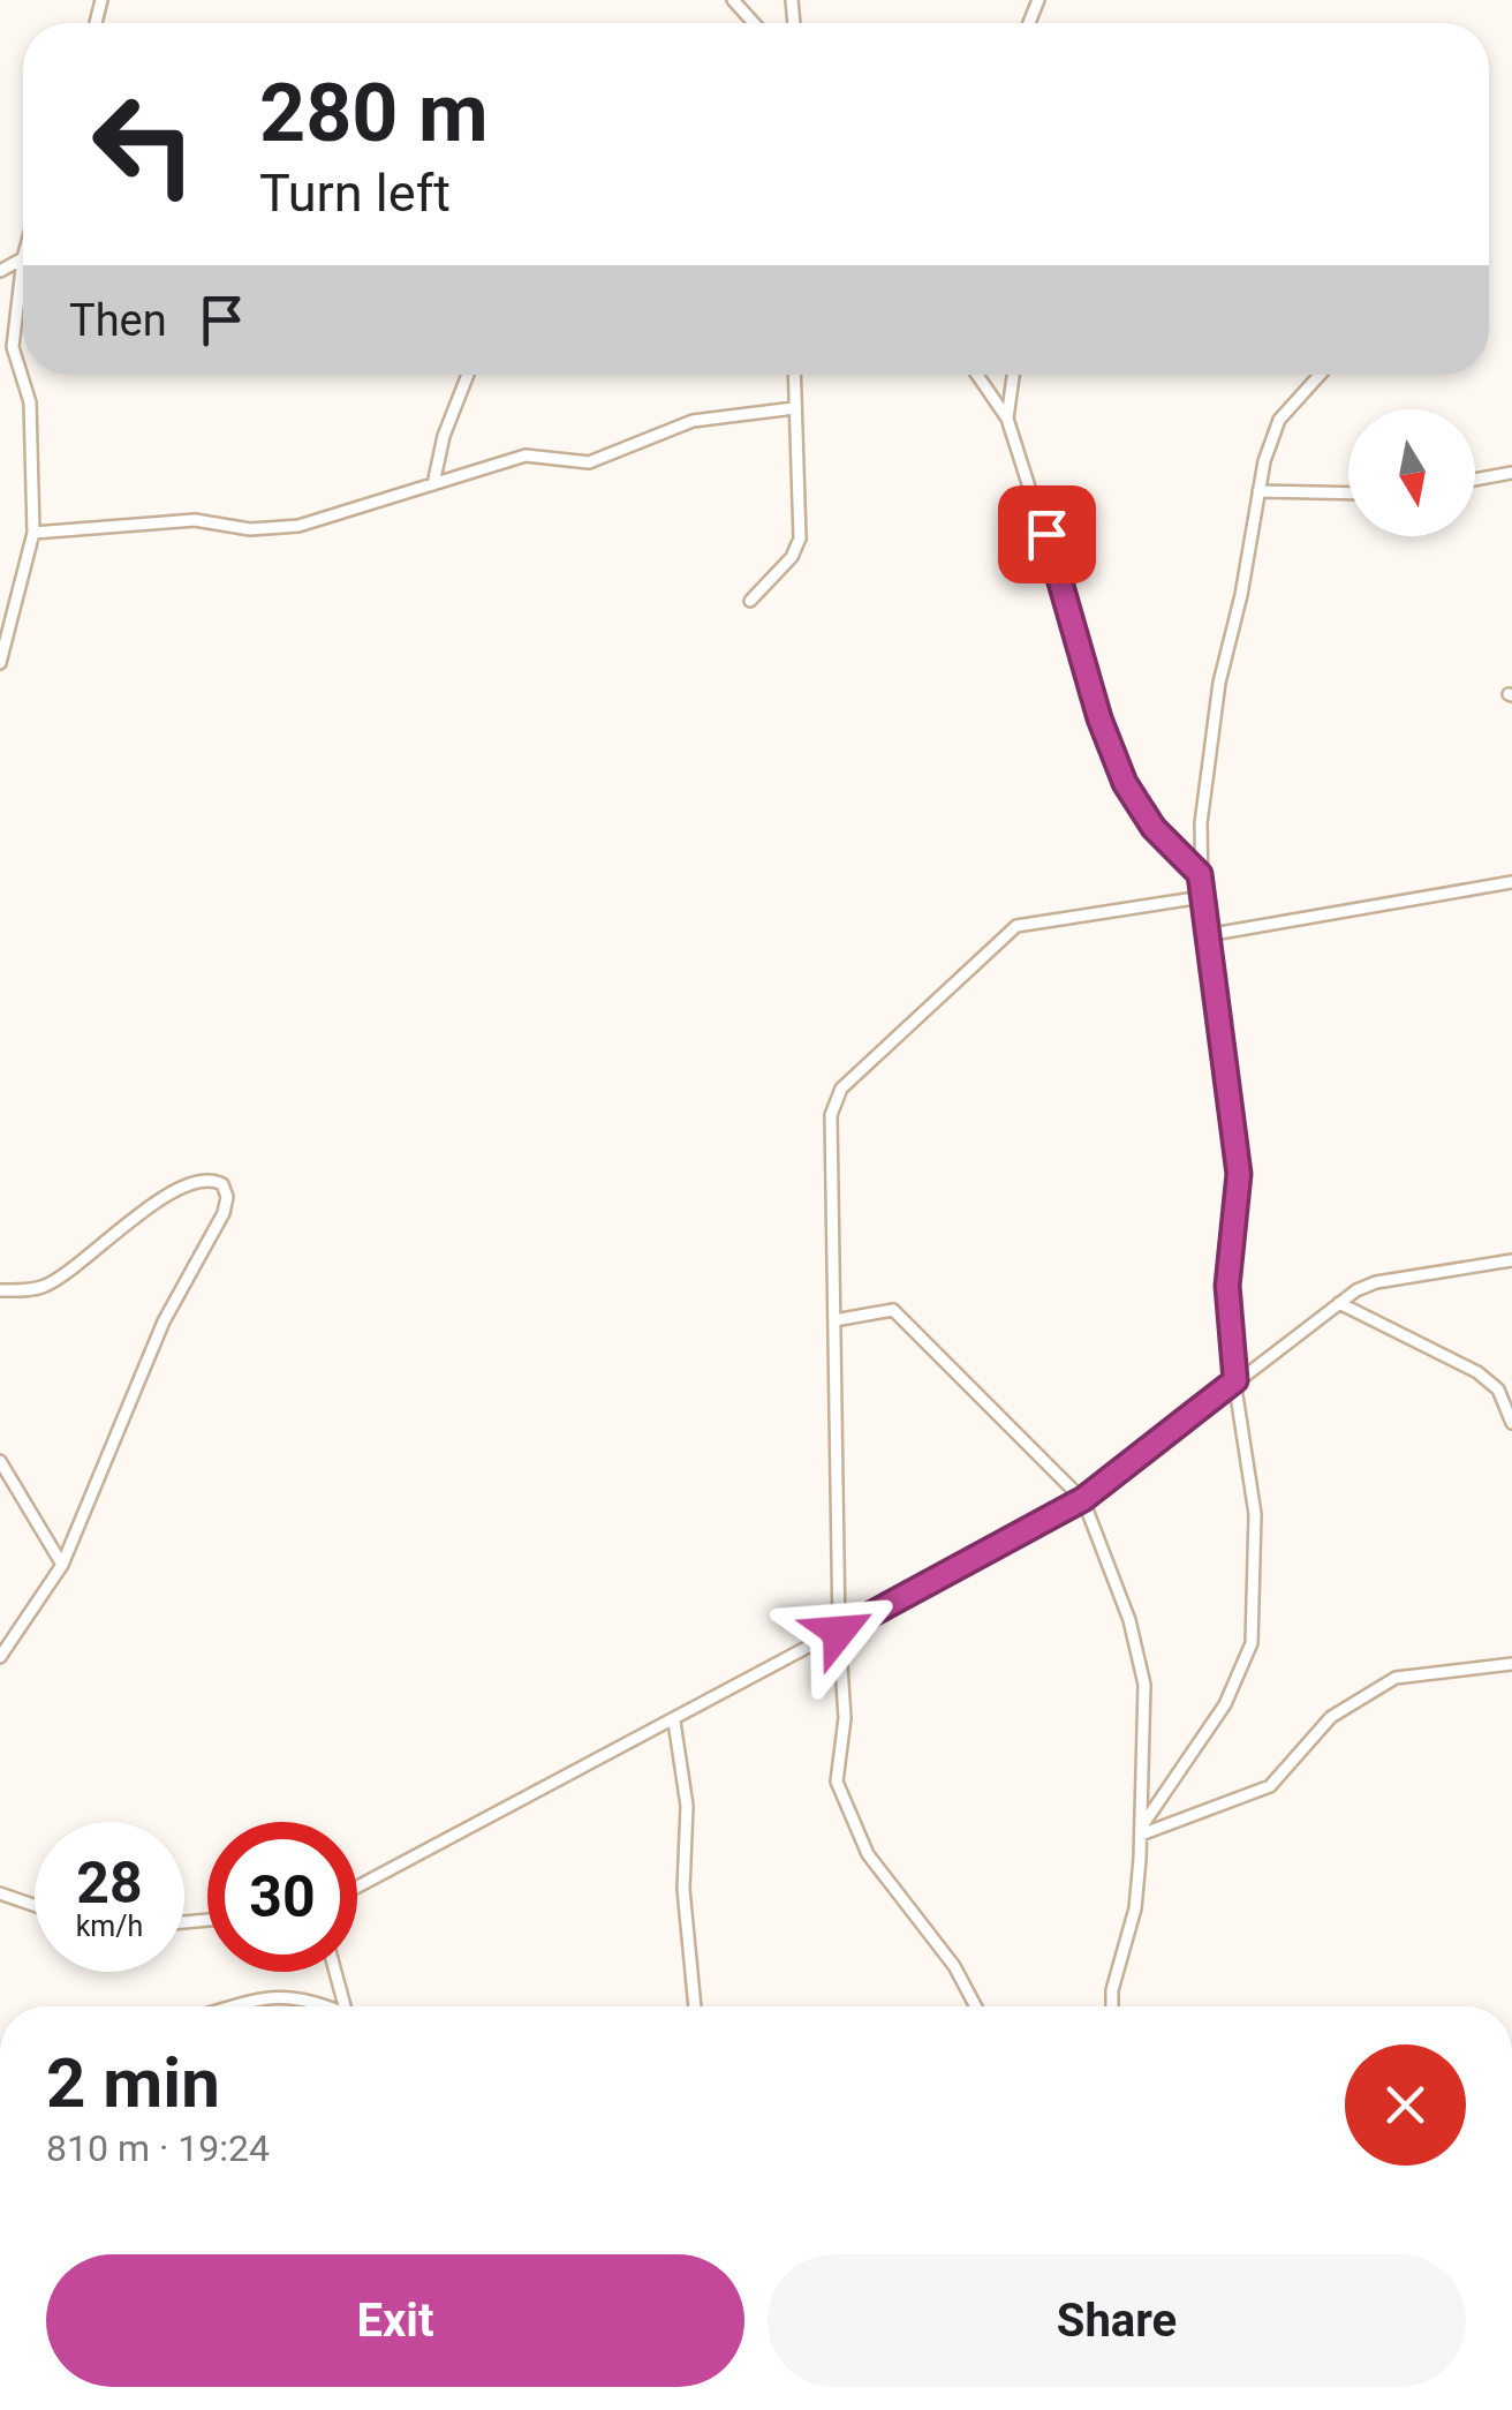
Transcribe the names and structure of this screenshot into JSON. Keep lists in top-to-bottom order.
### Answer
{
  "north": "bottom",
  "page": {
    "turn": ["280 m", "Turn left"],
    "then": "Then",
    "speed": "28 km/h",
    "limit": "30",
    "heading": ["2 min", "810 m · 19:24"],
    "buttons": ["Exit", "Share"]
  }
}
